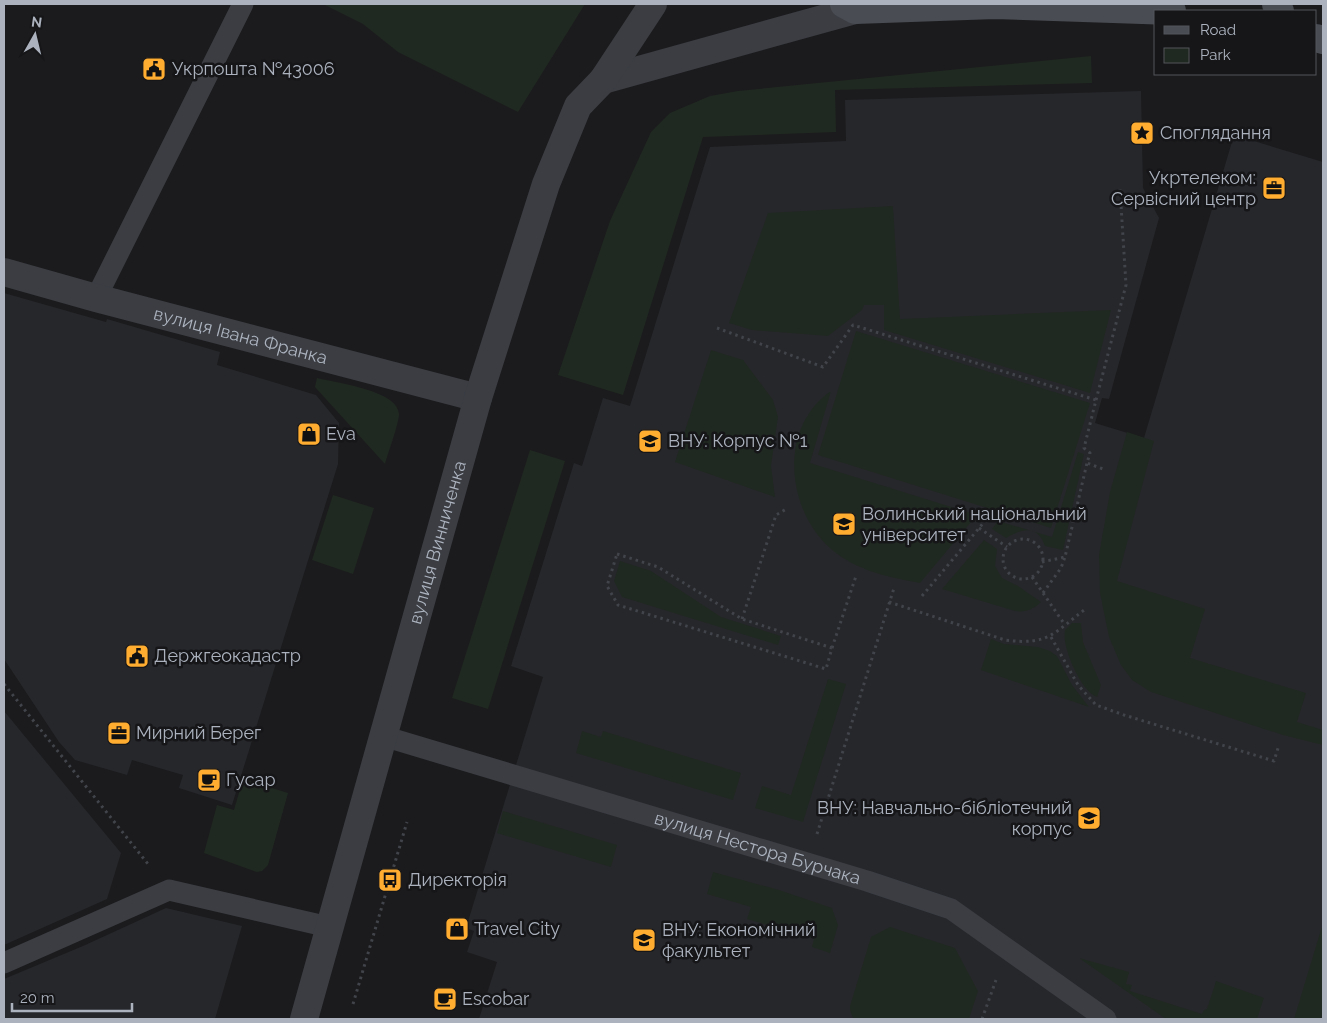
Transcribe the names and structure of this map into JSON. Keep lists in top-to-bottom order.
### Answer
{
  "streets": {
    "street": ["вулиця Івана Франка", "вулиця Винниченка"],
    "lane": ["вулиця Нестора Бурчака"]
  },
  "crossings": [
    ["вулиця Івана Франка", "вулиця Винниченка"],
    ["вулиця Винниченка", "вулиця Нестора Бурчака"]
  ],
  "places": {
    "public building": ["Укрпошта №43006", "Держгеокадастр"],
    "place": ["Споглядання"],
    "office": ["Укртелеком: Сервісний центр", "Мирний Берег"],
    "shop": ["Eva", "Travel City"],
    "school or university": [
      "ВНУ: Корпус №1",
      "Волинський національний університет",
      "ВНУ: Навчально-бібліотечний корпус",
      "ВНУ: Економічний факультет"
    ],
    "cafe": ["Гусар", "Escobar"],
    "bus stop": ["Директорія"]
  },
  "legend": ["Road", "Park"],
  "scale_bar": "20 m",
  "north": "top"
}
